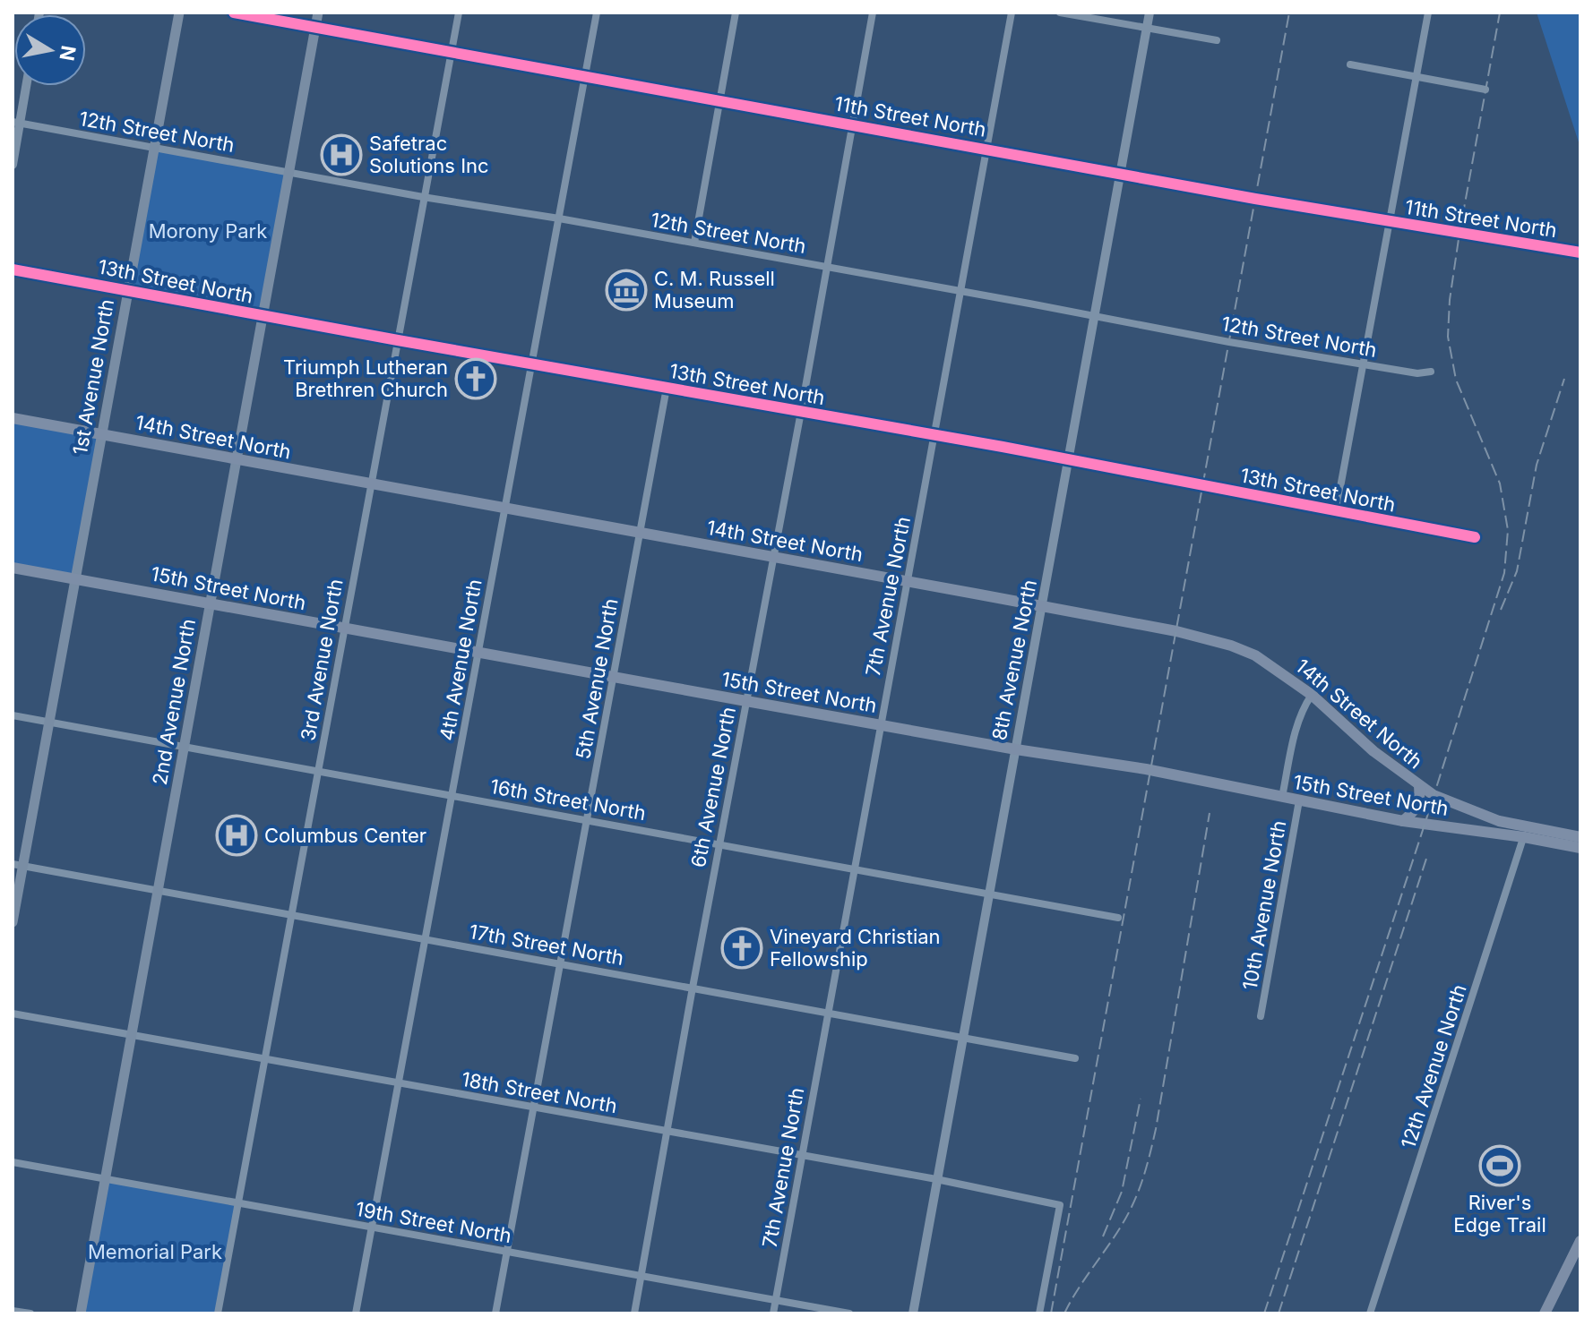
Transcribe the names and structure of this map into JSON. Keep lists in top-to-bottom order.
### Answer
{
  "streets": {
    "main road": [
      "1st Avenue North",
      "14th Street North",
      "15th Street North",
      "2nd Avenue North"
    ],
    "street": [
      "11th Street North",
      "12th Street North",
      "13th Street North",
      "7th Avenue North",
      "3rd Avenue North",
      "4th Avenue North",
      "8th Avenue North",
      "5th Avenue North",
      "6th Avenue North",
      "16th Street North",
      "10th Avenue North",
      "17th Street North",
      "12th Avenue North",
      "18th Street North",
      "19th Street North"
    ]
  },
  "crossings": [
    ["11th Street North", "7th Avenue North"],
    ["11th Street North", "3rd Avenue North"],
    ["11th Street North", "4th Avenue North"],
    ["11th Street North", "8th Avenue North"],
    ["11th Street North", "2nd Avenue North"],
    ["11th Street North", "6th Avenue North"],
    ["12th Street North", "1st Avenue North"],
    ["12th Street North", "7th Avenue North"],
    ["12th Street North", "3rd Avenue North"],
    ["12th Street North", "4th Avenue North"],
    ["12th Street North", "8th Avenue North"],
    ["12th Street North", "2nd Avenue North"],
    ["12th Street North", "6th Avenue North"],
    ["13th Street North", "1st Avenue North"],
    ["13th Street North", "7th Avenue North"],
    ["13th Street North", "3rd Avenue North"],
    ["13th Street North", "4th Avenue North"],
    ["13th Street North", "8th Avenue North"],
    ["13th Street North", "5th Avenue North"],
    ["13th Street North", "2nd Avenue North"],
    ["13th Street North", "6th Avenue North"],
    ["1st Avenue North", "14th Street North"],
    ["1st Avenue North", "15th Street North"],
    ["1st Avenue North", "16th Street North"],
    ["1st Avenue North", "17th Street North"],
    ["14th Street North", "15th Street North"],
    ["14th Street North", "7th Avenue North"],
    ["14th Street North", "3rd Avenue North"],
    ["14th Street North", "4th Avenue North"],
    ["14th Street North", "8th Avenue North"],
    ["14th Street North", "5th Avenue North"],
    ["14th Street North", "2nd Avenue North"],
    ["14th Street North", "6th Avenue North"],
    ["14th Street North", "10th Avenue North"],
    ["15th Street North", "7th Avenue North"],
    ["15th Street North", "3rd Avenue North"],
    ["15th Street North", "4th Avenue North"],
    ["15th Street North", "8th Avenue North"],
    ["15th Street North", "5th Avenue North"],
    ["15th Street North", "2nd Avenue North"],
    ["15th Street North", "6th Avenue North"],
    ["15th Street North", "10th Avenue North"],
    ["15th Street North", "12th Avenue North"],
    ["7th Avenue North", "16th Street North"],
    ["7th Avenue North", "17th Street North"],
    ["7th Avenue North", "18th Street North"],
    ["7th Avenue North", "19th Street North"],
    ["3rd Avenue North", "16th Street North"],
    ["3rd Avenue North", "17th Street North"],
    ["3rd Avenue North", "18th Street North"],
    ["3rd Avenue North", "19th Street North"],
    ["4th Avenue North", "16th Street North"],
    ["4th Avenue North", "17th Street North"],
    ["4th Avenue North", "18th Street North"],
    ["4th Avenue North", "19th Street North"],
    ["8th Avenue North", "16th Street North"],
    ["8th Avenue North", "17th Street North"],
    ["8th Avenue North", "18th Street North"],
    ["5th Avenue North", "16th Street North"],
    ["5th Avenue North", "17th Street North"],
    ["5th Avenue North", "18th Street North"],
    ["5th Avenue North", "19th Street North"],
    ["2nd Avenue North", "16th Street North"],
    ["2nd Avenue North", "17th Street North"],
    ["2nd Avenue North", "18th Street North"],
    ["2nd Avenue North", "19th Street North"],
    ["6th Avenue North", "16th Street North"],
    ["6th Avenue North", "17th Street North"],
    ["6th Avenue North", "18th Street North"],
    ["6th Avenue North", "19th Street North"]
  ],
  "parks": ["Morony Park", "Memorial Park"],
  "places": {
    "hospital": ["Safetrac Solutions Inc", "Columbus Center"],
    "museum": ["C. M. Russell Museum"],
    "church": ["Triumph Lutheran Brethren Church", "Vineyard Christian Fellowship"],
    "sports": ["River's Edge Trail"]
  },
  "north": "right"
}
